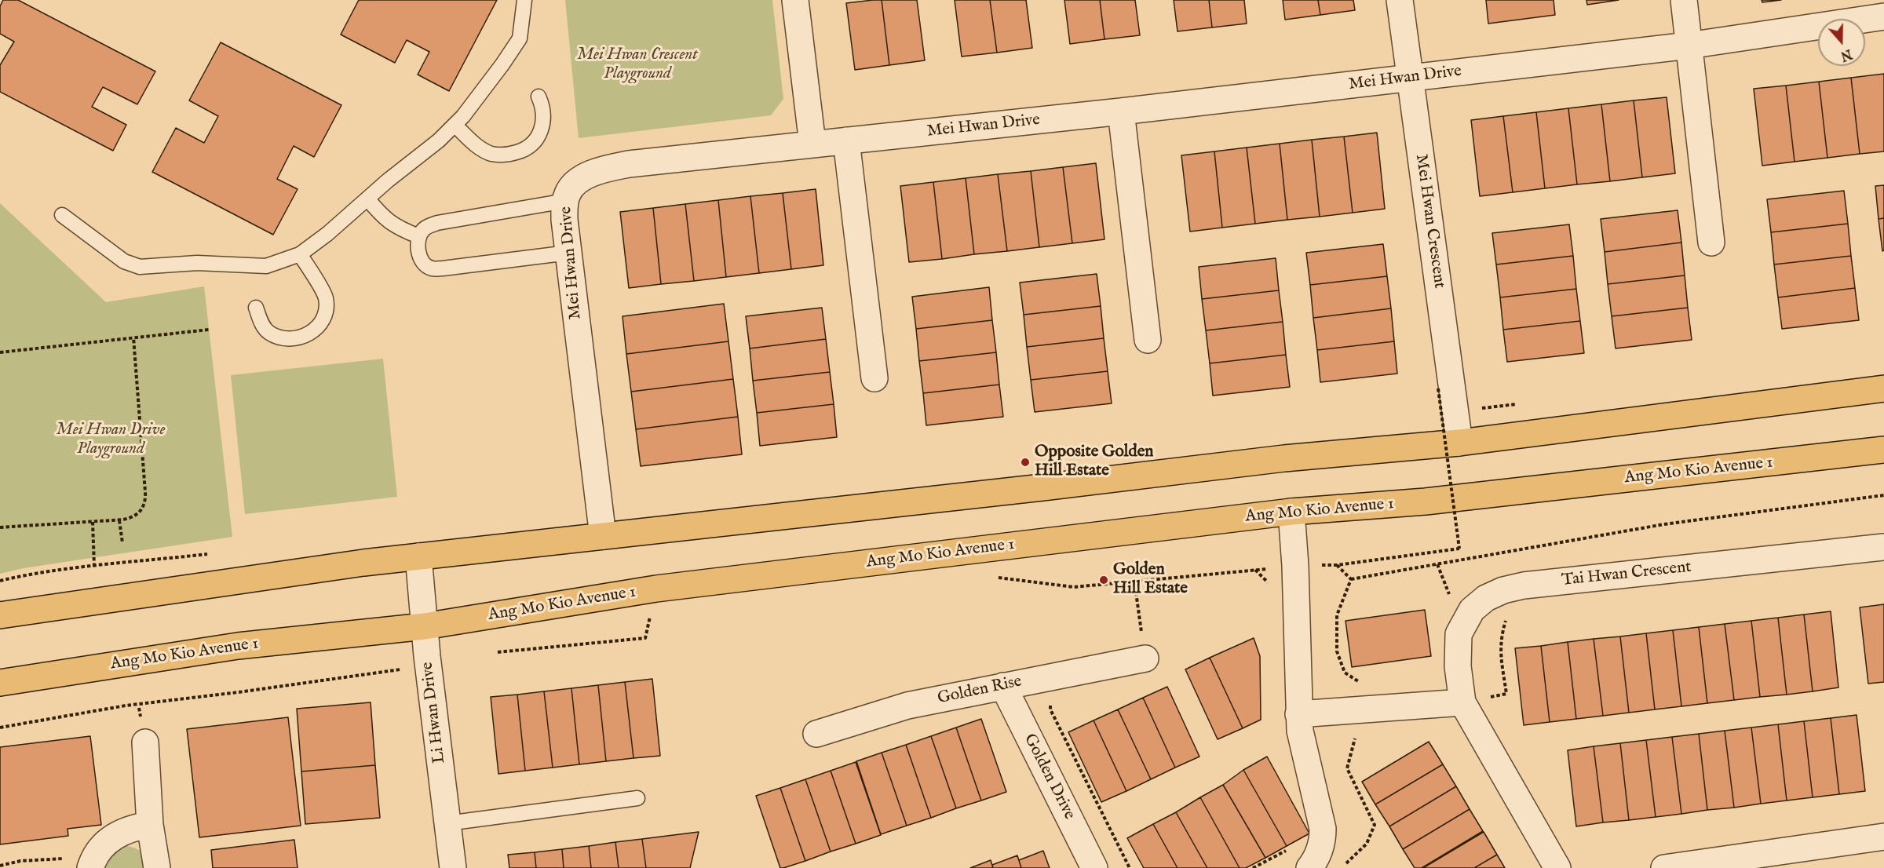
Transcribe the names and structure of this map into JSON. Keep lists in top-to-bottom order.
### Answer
{
  "streets": {
    "main road": ["Ang Mo Kio Avenue 1"],
    "street": [
      "Mei Hwan Drive",
      "Mei Hwan Crescent",
      "Tai Hwan Crescent",
      "Golden Rise",
      "Li Hwan Drive",
      "Golden Drive"
    ]
  },
  "crossings": [
    ["Mei Hwan Drive", "Mei Hwan Crescent"],
    ["Ang Mo Kio Avenue 1", "Li Hwan Drive"],
    ["Golden Rise", "Golden Drive"]
  ],
  "parks": ["Mei Hwan Crescent Playground", "Mei Hwan Drive Playground"],
  "places": ["Opposite Golden Hill Estate", "Golden Hill Estate"],
  "north": "bottom"
}
